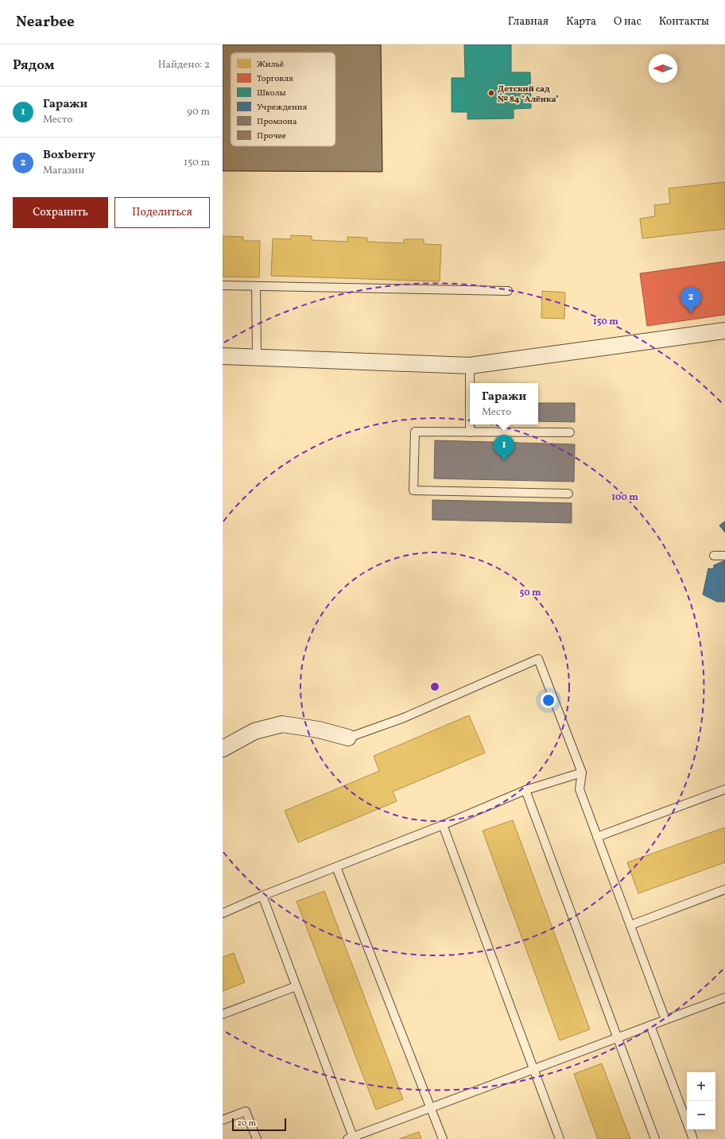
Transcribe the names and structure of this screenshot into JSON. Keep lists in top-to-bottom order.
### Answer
{
  "places": ["Детский сад № 84 \"Алёнка\""],
  "legend": [
    "Жильё",
    "Торговля",
    "Школы",
    "Учреждения",
    "Промзона",
    "Прочее"
  ],
  "scale_bar": "20 m",
  "north": "left",
  "page": {
    "header": "Nearbee",
    "nav": [
      "Главная",
      "Карта",
      "О нас",
      "Контакты"
    ],
    "heading": ["Рядом", "Найдено: 2"],
    "list": [
      {
        "mark": "1",
        "name": "Гаражи",
        "note": "Место",
        "value": "90 m"
      },
      {
        "mark": "2",
        "name": "Boxberry",
        "note": "Магазин",
        "value": "150 m"
      }
    ],
    "buttons": ["Сохранить", "Поделиться"],
    "pins": ["2", "1"],
    "popup": ["Гаражи", "Место"],
    "map_buttons": ["+", "−"],
    "scale": "20 m"
  },
  "rings": ["150 m", "100 m", "50 m"]
}
